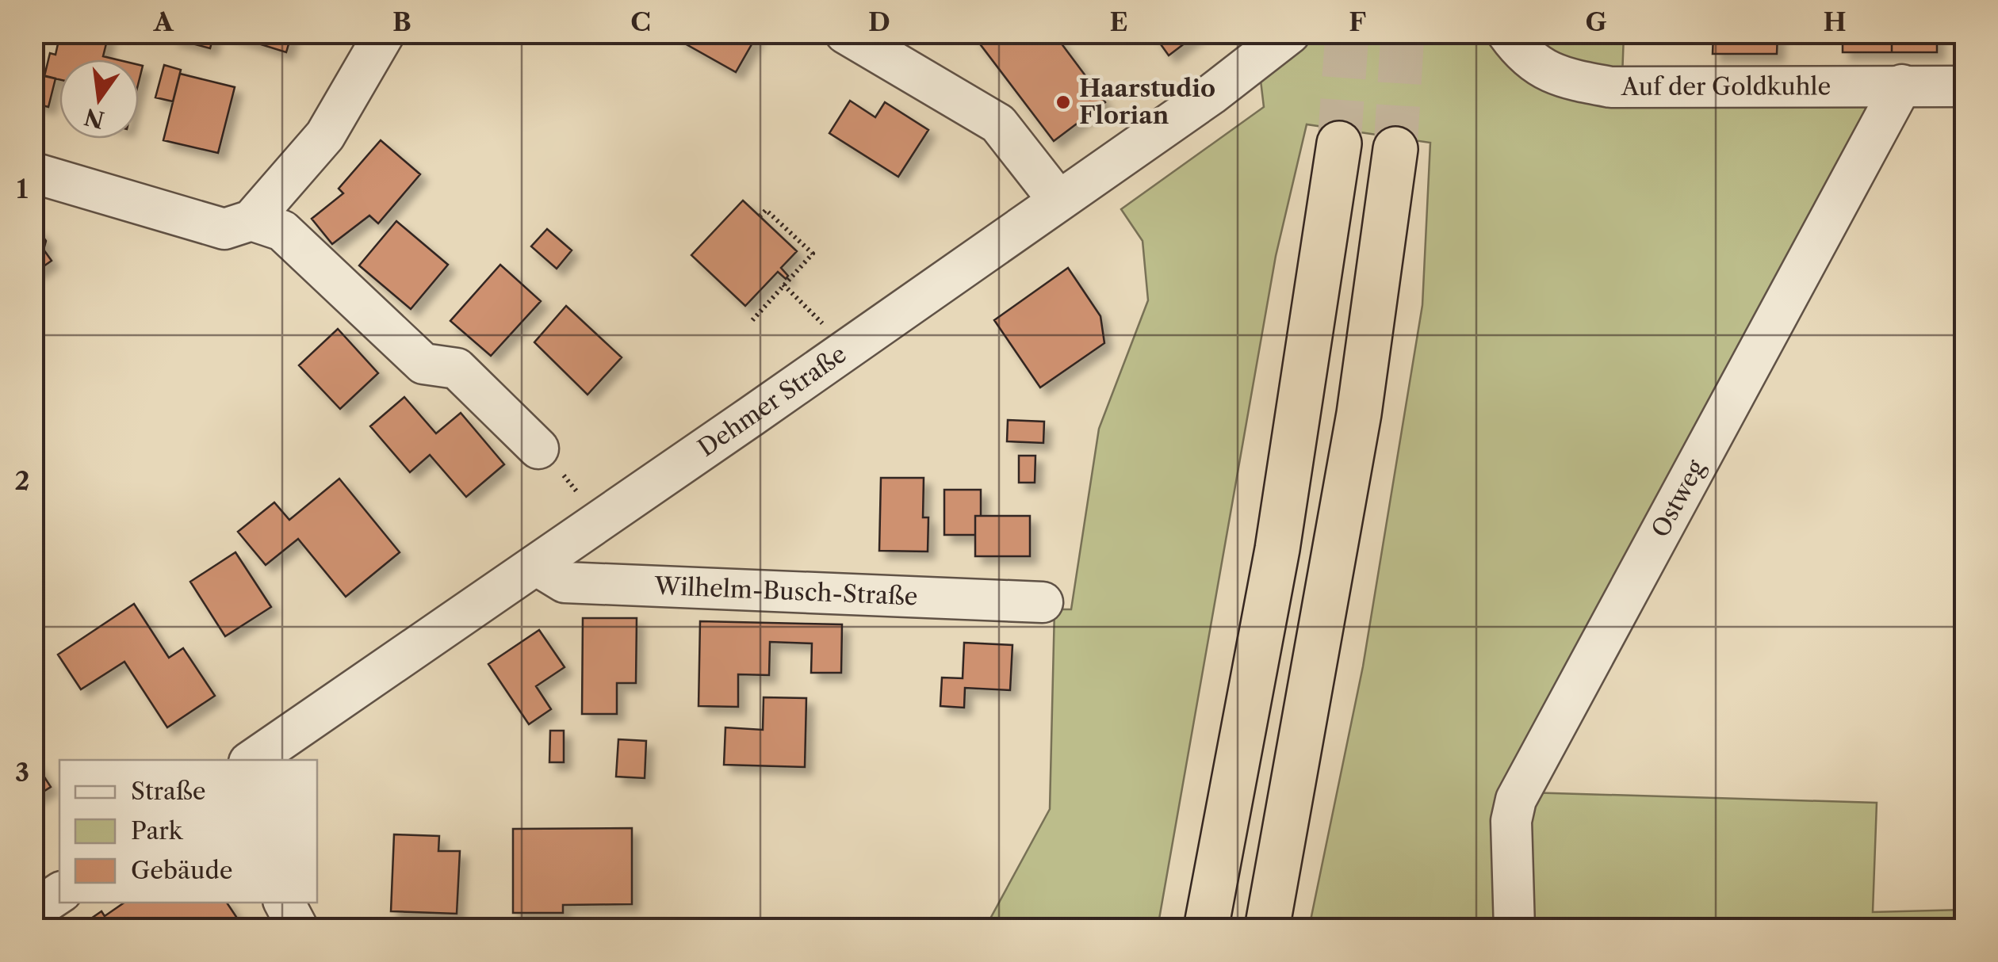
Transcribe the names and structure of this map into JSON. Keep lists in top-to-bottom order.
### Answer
{
  "streets": {
    "street": [
      "Auf der Goldkuhle",
      "Dehmer Straße",
      "Ostweg",
      "Wilhelm-Busch-Straße"
    ]
  },
  "crossings": [
    ["Auf der Goldkuhle", "Ostweg"],
    ["Dehmer Straße", "Wilhelm-Busch-Straße"]
  ],
  "places": ["Haarstudio Florian"],
  "legend": ["Straße", "Park", "Gebäude"],
  "north": "bottom",
  "grid": {
    "columns": [
      "A",
      "B",
      "C",
      "D",
      "E",
      "F",
      "G",
      "H"
    ],
    "rows": ["1", "2", "3"]
  }
}
